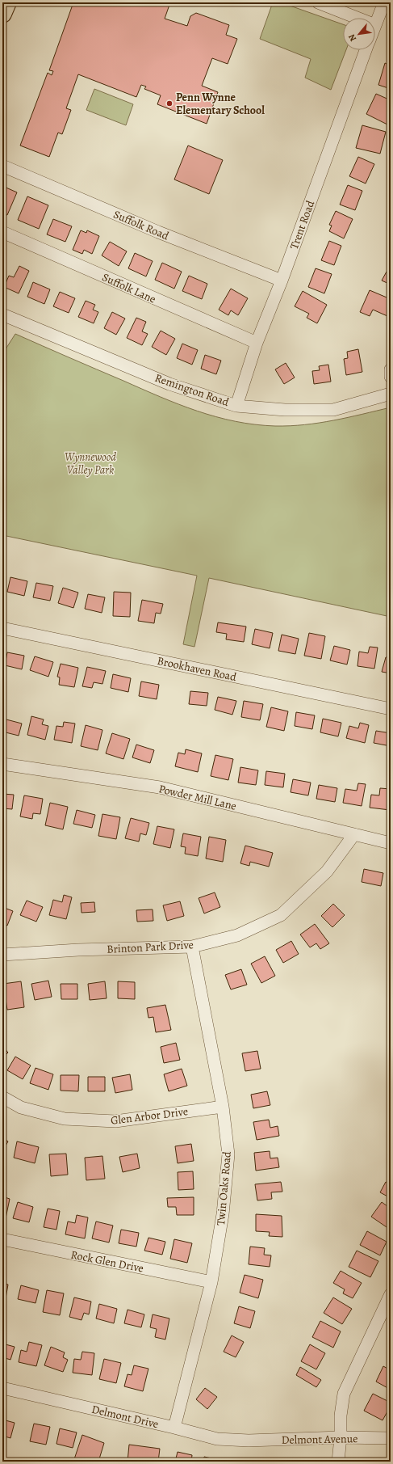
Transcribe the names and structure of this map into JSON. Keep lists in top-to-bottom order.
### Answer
{
  "streets": {
    "street": [
      "Suffolk Road",
      "Trent Road",
      "Suffolk Lane",
      "Remington Road",
      "Brookhaven Road",
      "Powder Mill Lane",
      "Brinton Park Drive",
      "Glen Arbor Drive",
      "Twin Oaks Road",
      "Rock Glen Drive",
      "Delmont Drive",
      "Delmont Avenue"
    ]
  },
  "crossings": [
    ["Suffolk Road", "Trent Road"],
    ["Trent Road", "Suffolk Lane"],
    ["Trent Road", "Remington Road"],
    ["Powder Mill Lane", "Brinton Park Drive"],
    ["Brinton Park Drive", "Twin Oaks Road"],
    ["Glen Arbor Drive", "Twin Oaks Road"],
    ["Twin Oaks Road", "Rock Glen Drive"],
    ["Twin Oaks Road", "Delmont Drive"],
    ["Delmont Drive", "Delmont Avenue"]
  ],
  "parks": ["Wynnewood Valley Park"],
  "places": ["Penn Wynne Elementary School"],
  "north": "bottom left"
}
